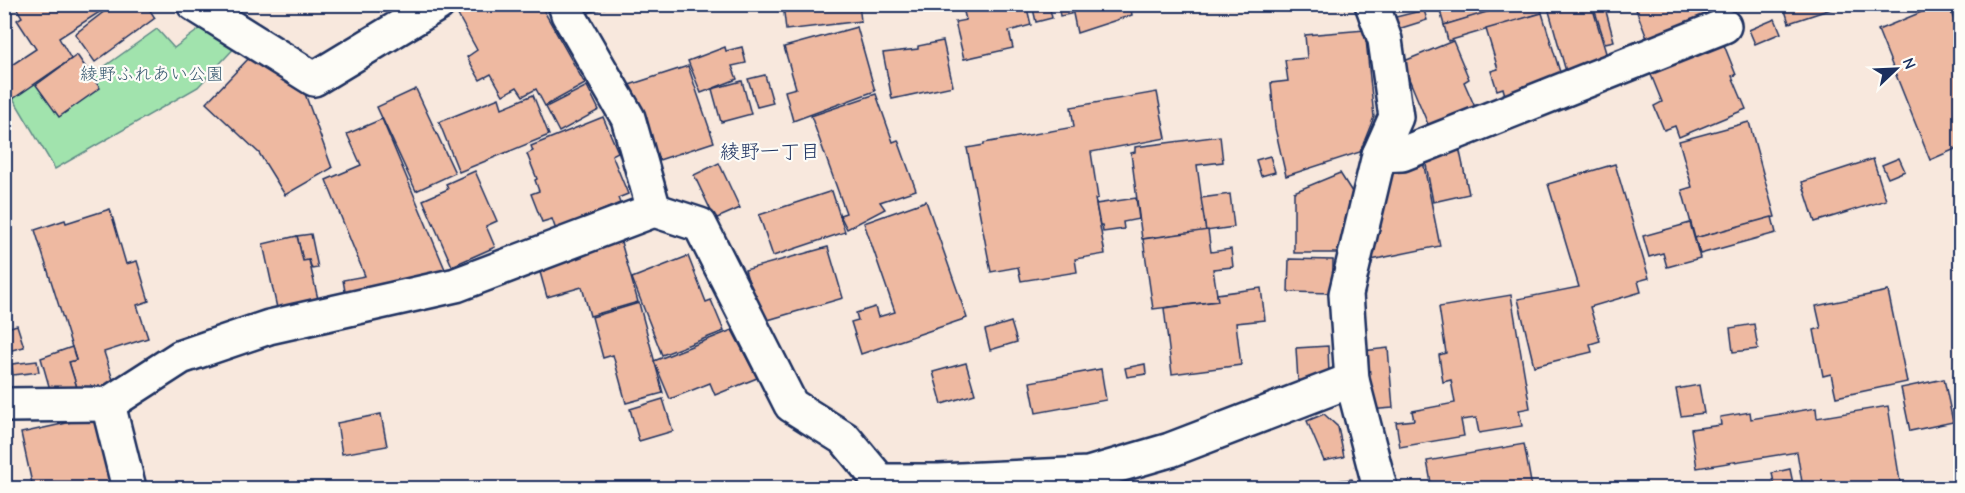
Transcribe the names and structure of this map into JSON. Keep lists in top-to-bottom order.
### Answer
{
  "districts": ["綾野一丁目"],
  "parks": ["綾野ふれあい公園"],
  "north": "top right"
}
